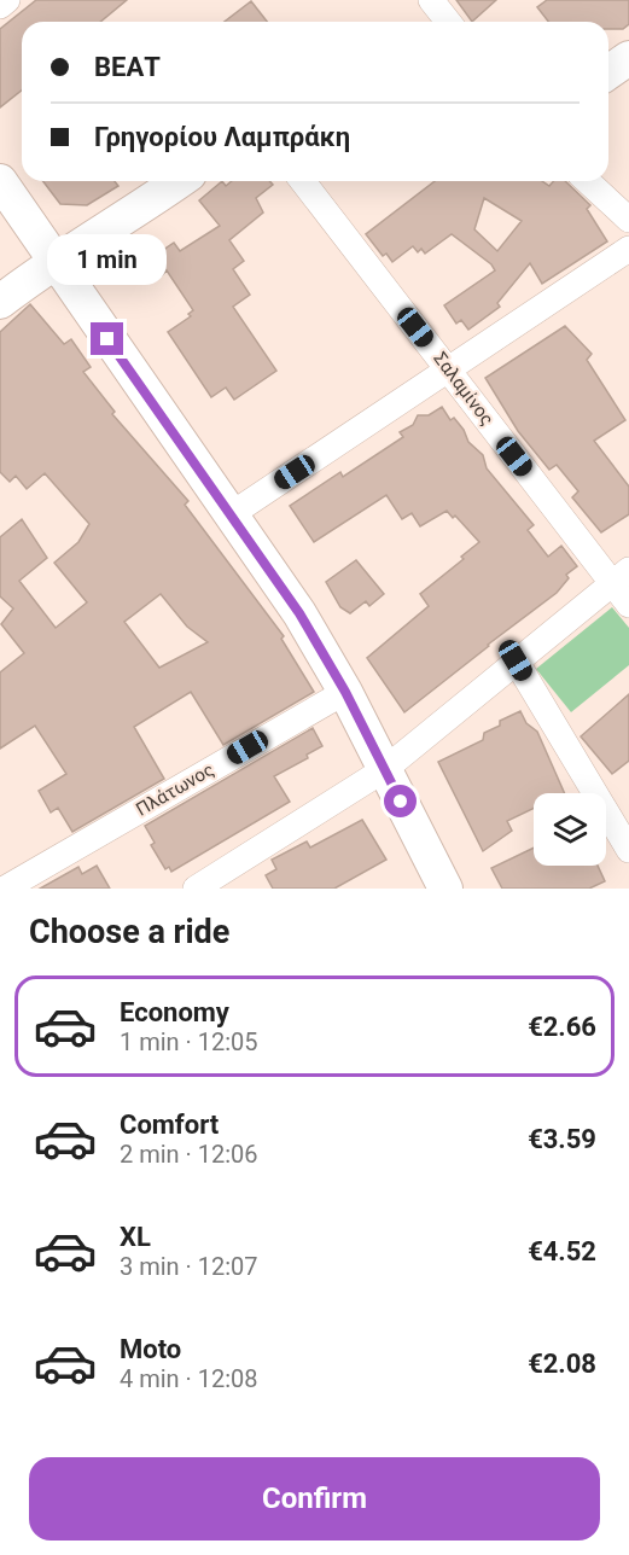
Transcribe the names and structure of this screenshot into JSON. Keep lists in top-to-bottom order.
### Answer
{
  "streets": {
    "street": ["Σαλαμίνος", "Πλάτωνος"]
  },
  "page": {
    "banner": ["ΒΕΑΤ", "Γρηγορίου Λαμπράκη"],
    "bubble": "1 min",
    "heading": "Choose a ride",
    "list": [
      {
        "name": "Economy",
        "note": "1 min · 12:05",
        "value": "€2.66"
      },
      {
        "name": "Comfort",
        "note": "2 min · 12:06",
        "value": "€3.59"
      },
      {
        "name": "XL",
        "note": "3 min · 12:07",
        "value": "€4.52"
      },
      {
        "name": "Moto",
        "note": "4 min · 12:08",
        "value": "€2.08"
      }
    ],
    "buttons": "Confirm"
  }
}
